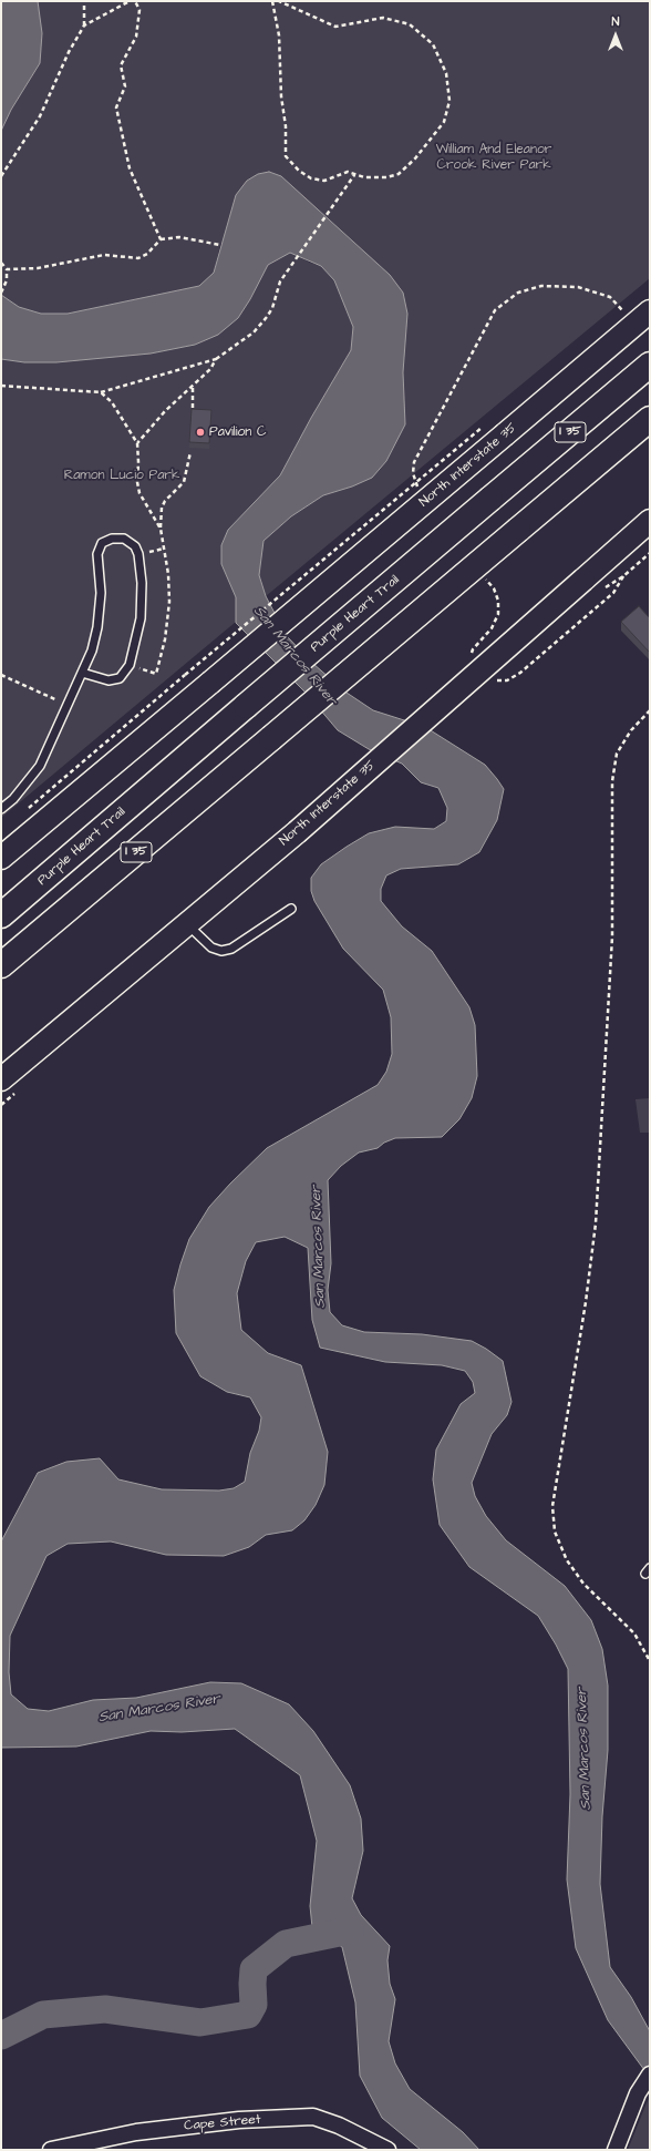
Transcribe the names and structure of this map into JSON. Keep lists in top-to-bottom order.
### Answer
{
  "streets": {
    "highway": ["I 35", "Purple Heart Trail"],
    "main road": ["North Interstate 35"],
    "street": ["Cape Street"]
  },
  "water": ["San Marcos River"],
  "parks": ["William And Eleanor Crook River Park", "Ramon Lucio Park"],
  "places": ["Pavilion C"],
  "north": "top"
}
